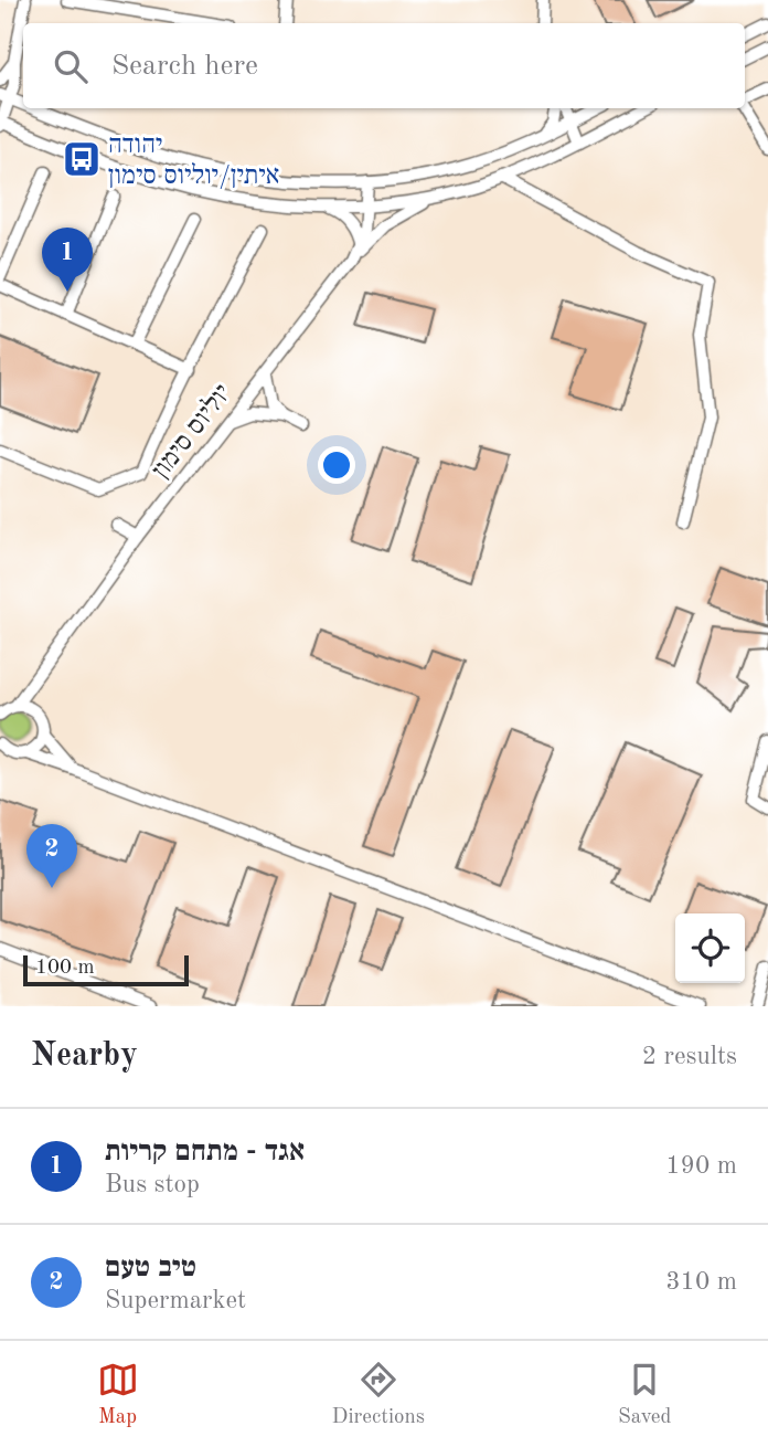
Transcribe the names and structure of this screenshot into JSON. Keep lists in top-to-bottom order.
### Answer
{
  "streets": {
    "street": ["יוליוס סימון"]
  },
  "places": {
    "bus stop": ["יהודה איתין/יוליוס סימון"]
  },
  "scale_bar": "100 m",
  "page": {
    "search": "Search here",
    "pins": ["1", "2"],
    "scale": "100 m",
    "heading": ["Nearby", "2 results"],
    "list": [
      {
        "mark": "1",
        "name": "אגד - מתחם קריות",
        "note": "Bus stop",
        "value": "190 m"
      },
      {
        "mark": "2",
        "name": "טיב טעם",
        "note": "Supermarket",
        "value": "310 m"
      }
    ],
    "nav": ["Map", "Directions", "Saved"]
  }
}
